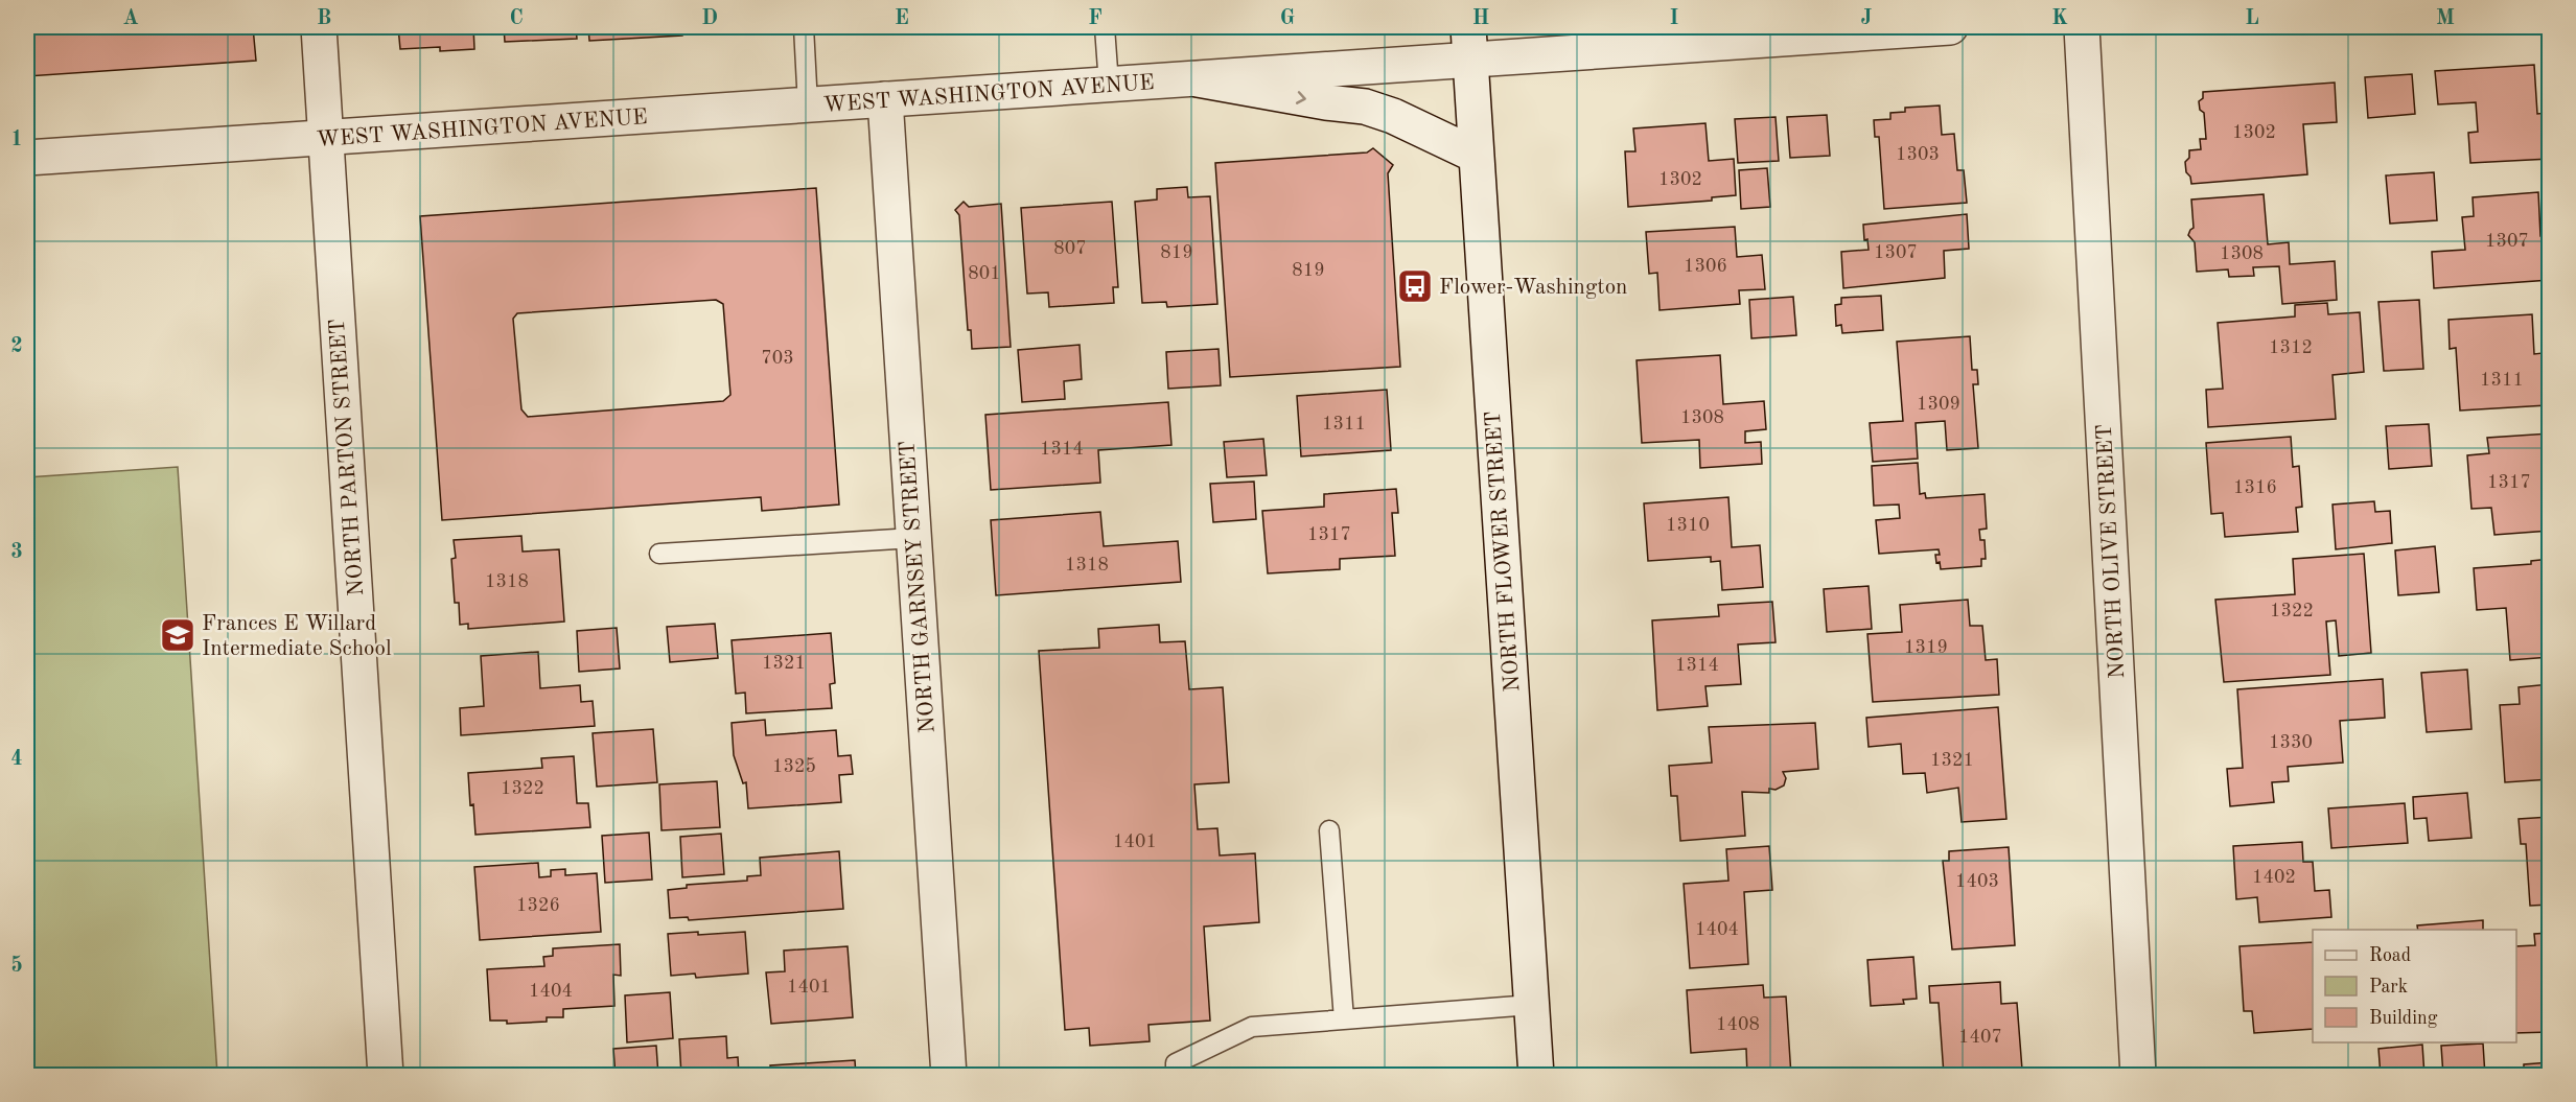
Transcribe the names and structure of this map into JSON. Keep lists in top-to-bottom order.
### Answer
{
  "streets": {
    "street": [
      "WEST WASHINGTON AVENUE",
      "NORTH PARTON STREET",
      "NORTH FLOWER STREET",
      "NORTH OLIVE STREET",
      "NORTH GARNSEY STREET"
    ]
  },
  "crossings": [
    ["WEST WASHINGTON AVENUE", "NORTH PARTON STREET"],
    ["WEST WASHINGTON AVENUE", "NORTH FLOWER STREET"],
    ["WEST WASHINGTON AVENUE", "NORTH GARNSEY STREET"]
  ],
  "places": {
    "bus stop": ["Flower-Washington"],
    "school or university": ["Frances E Willard Intermediate School"]
  },
  "house_numbers": [
    "1302",
    "1303",
    "1302",
    "1307",
    "807",
    "819",
    "1307",
    "1308",
    "1306",
    "819",
    "801",
    "1312",
    "703",
    "1311",
    "1309",
    "1308",
    "1311",
    "1314",
    "1317",
    "1316",
    "1310",
    "1317",
    "1318",
    "1318",
    "1322",
    "1319",
    "1321",
    "1314",
    "1330",
    "1321",
    "1325",
    "1322",
    "1401",
    "1402",
    "1403",
    "1326",
    "1404",
    "1401",
    "1404",
    "1408",
    "1407"
  ],
  "legend": ["Road", "Park", "Building"],
  "grid": {
    "columns": [
      "A",
      "B",
      "C",
      "D",
      "E",
      "F",
      "G",
      "H",
      "I",
      "J",
      "K",
      "L",
      "M"
    ],
    "rows": [
      "1",
      "2",
      "3",
      "4",
      "5"
    ]
  }
}
